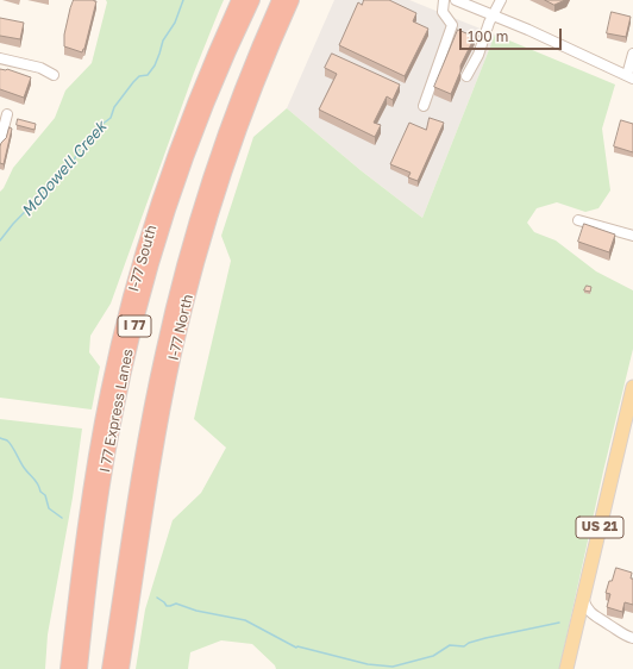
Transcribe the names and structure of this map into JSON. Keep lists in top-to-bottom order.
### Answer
{
  "streets": {
    "highway": [
      "I-77 South",
      "I 77",
      "I-77 North",
      "I 77 Express Lanes"
    ],
    "main road": ["US 21"]
  },
  "water": ["McDowell Creek"],
  "scale_bar": "100 m"
}
